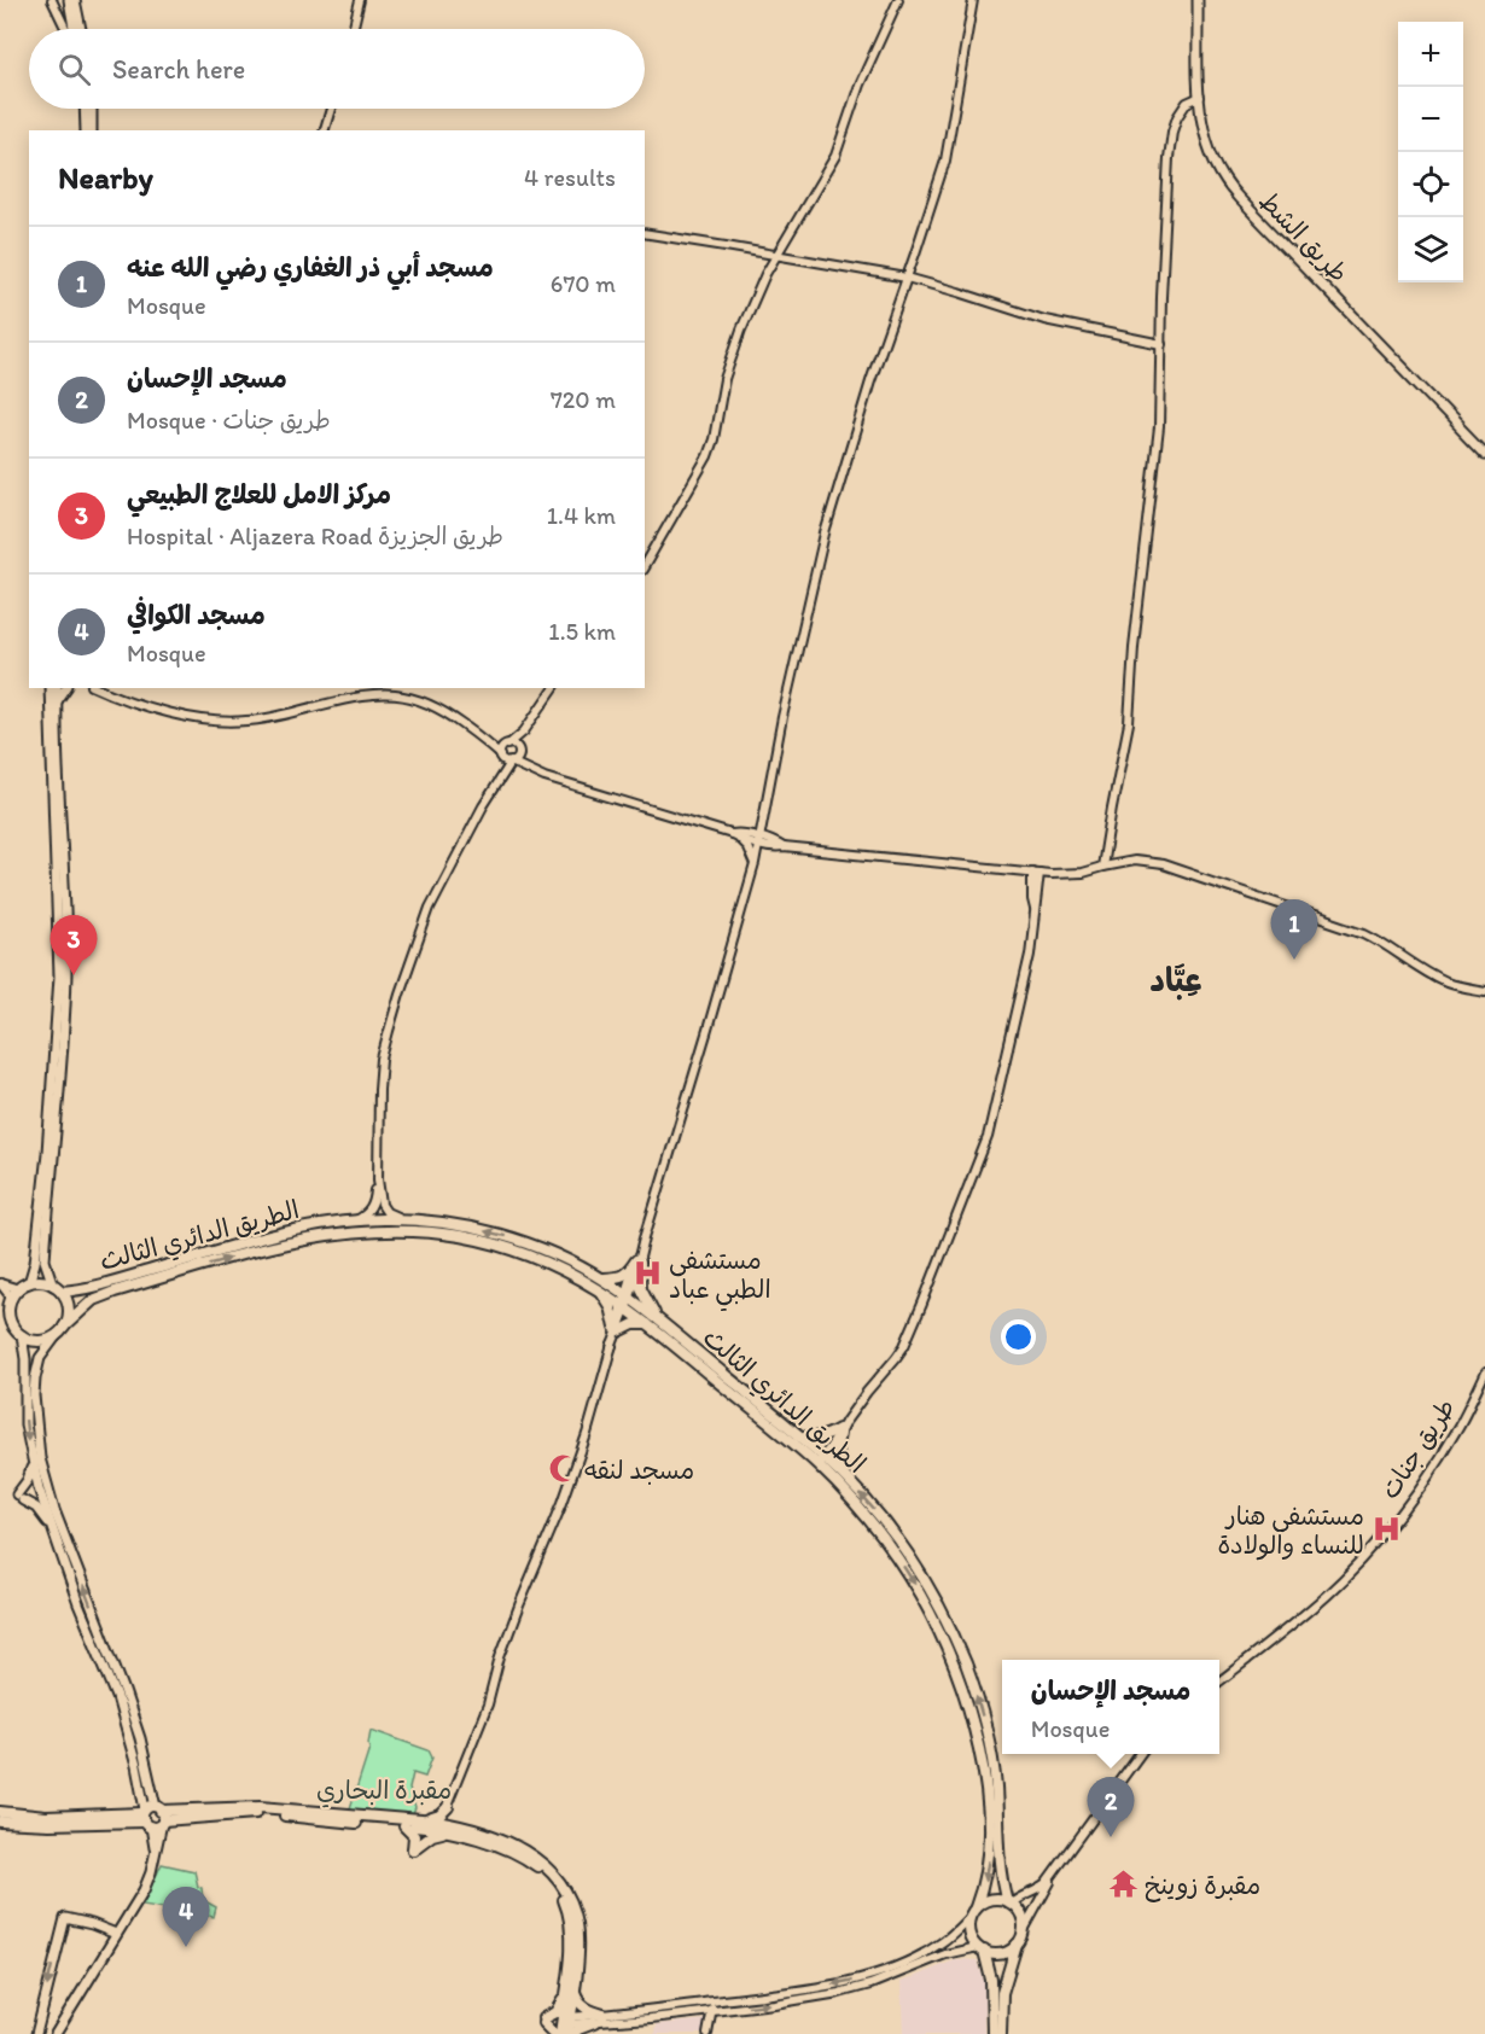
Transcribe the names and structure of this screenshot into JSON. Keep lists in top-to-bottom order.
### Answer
{
  "streets": {
    "main road": ["طريق الشط", "الطريق الدائري الثالث"],
    "street": ["طريق جنات"]
  },
  "districts": ["عِبَّاد"],
  "parks": ["مقبرة البحاري"],
  "places": {
    "hospital": ["مستشفى الطبي عباد", "مستشفى هنار للنساء والولادة"],
    "mosque": ["مسجد لنقه"],
    "temple": ["مقبرة زوينخ"]
  },
  "page": {
    "map_buttons": ["+", "−"],
    "search": "Search here",
    "heading": ["Nearby", "4 results"],
    "list": [
      {
        "mark": "1",
        "name": "مسجد أبي ذر الغفاري رضي الله عنه",
        "note": "Mosque",
        "value": "670 m"
      },
      {
        "mark": "2",
        "name": "مسجد الإحسان",
        "note": "Mosque · طريق جنات",
        "value": "720 m"
      },
      {
        "mark": "3",
        "name": "مركز الامل للعلاج الطبيعي",
        "note": "Hospital · Aljazera Road طريق الجزيزة",
        "value": "1.4 km"
      },
      {
        "mark": "4",
        "name": "مسجد الكوافي",
        "note": "Mosque",
        "value": "1.5 km"
      }
    ],
    "pins": [
      "1",
      "3",
      "2",
      "4"
    ],
    "popup": ["مسجد الإحسان", "Mosque"]
  }
}
